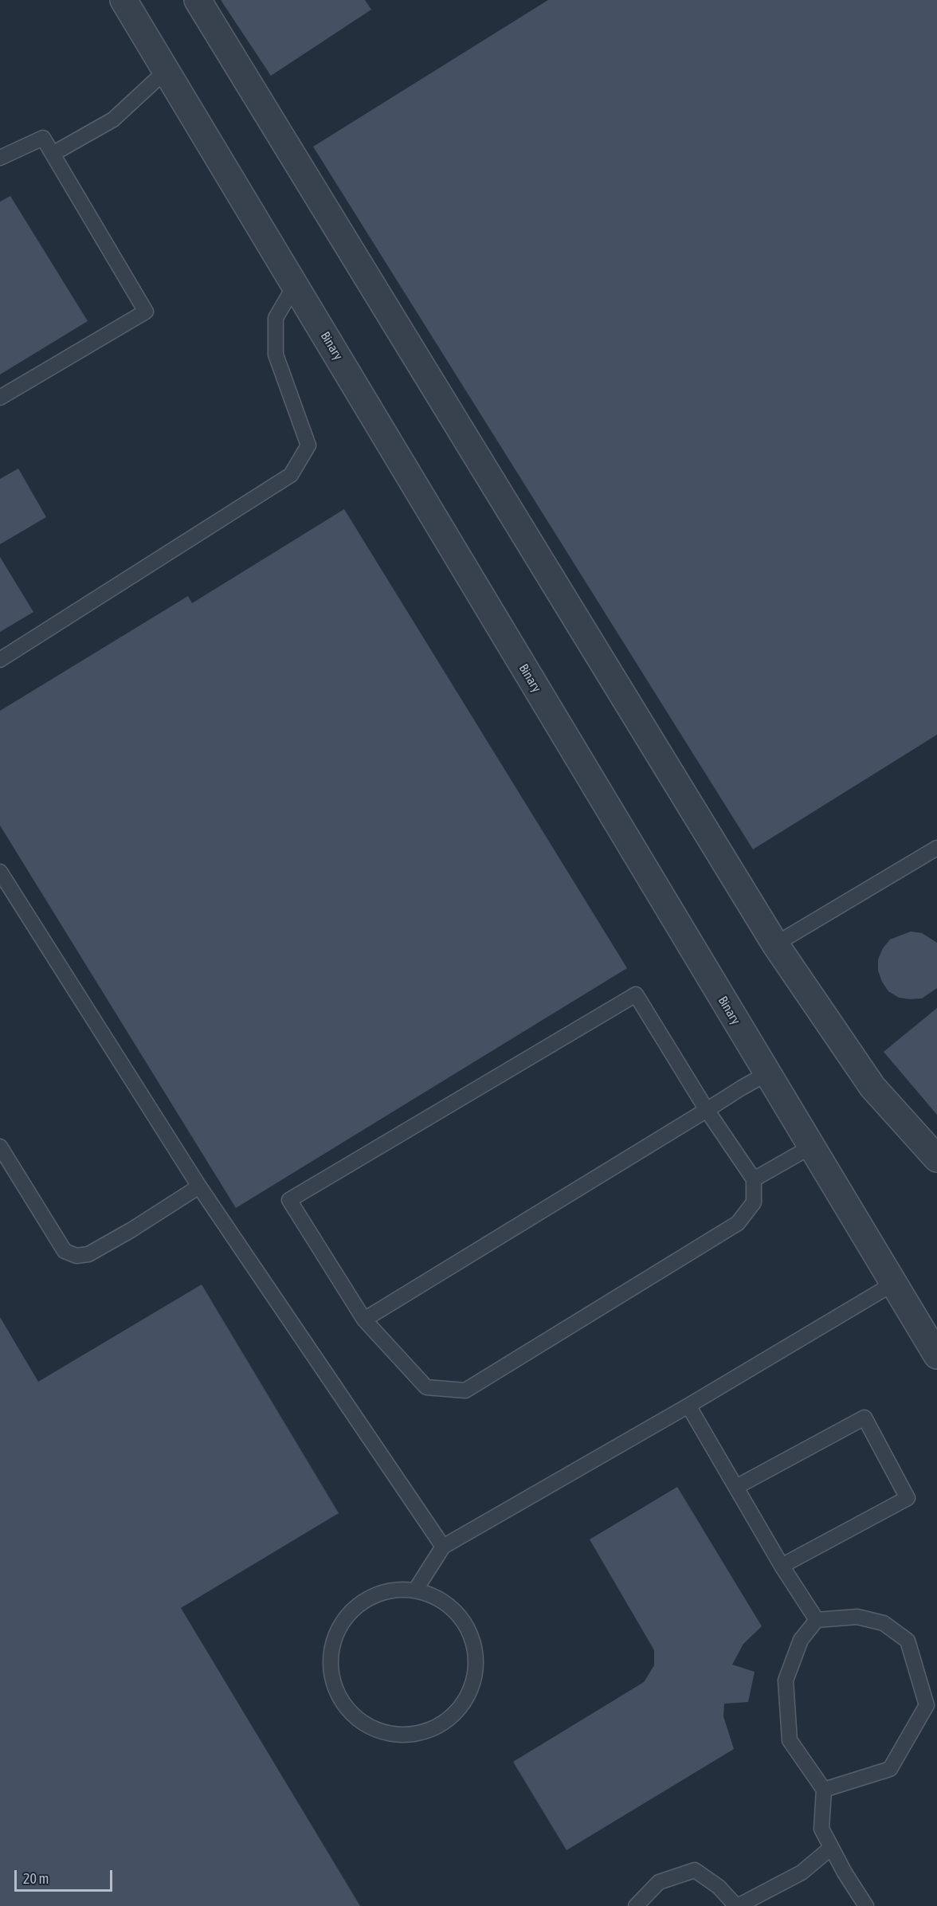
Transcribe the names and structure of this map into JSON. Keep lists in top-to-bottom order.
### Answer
{
  "streets": {
    "street": ["Binary"]
  },
  "scale_bar": "20 m"
}
